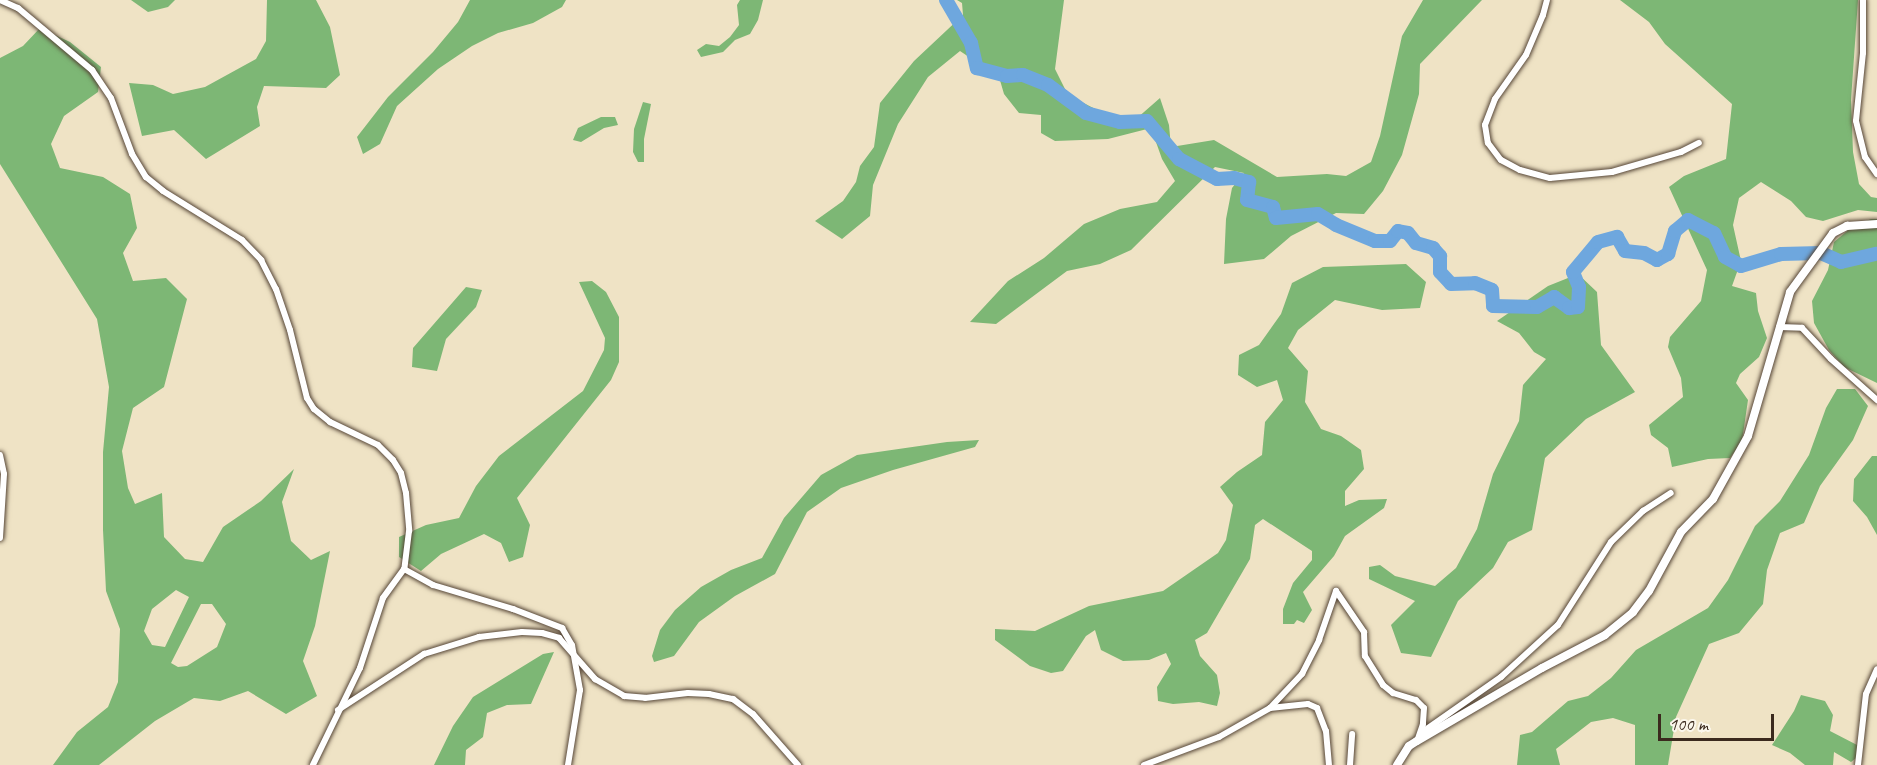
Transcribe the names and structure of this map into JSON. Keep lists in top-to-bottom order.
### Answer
{
  "scale_bar": "100 m"
}
